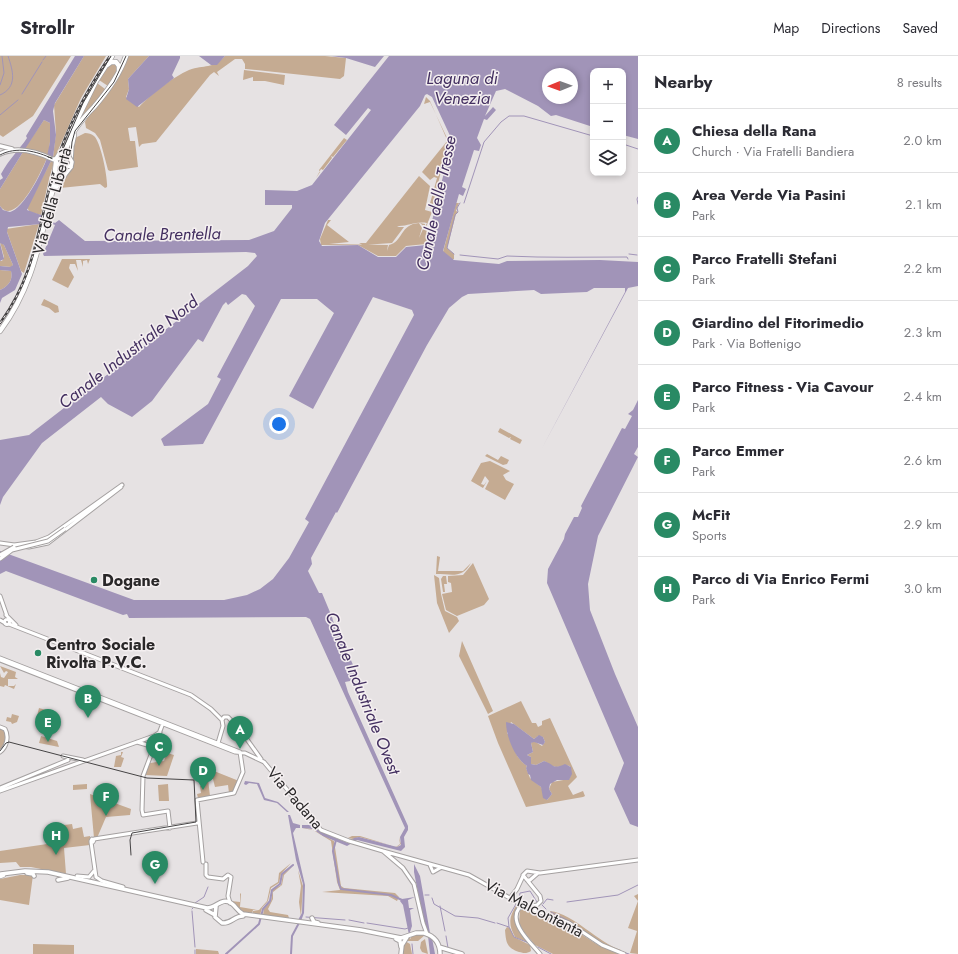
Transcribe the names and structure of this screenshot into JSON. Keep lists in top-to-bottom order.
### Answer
{
  "streets": {
    "highway": ["Via della Libertà"],
    "street": ["Via Padana", "Via Malcontenta"]
  },
  "crossings": [
    ["Via Padana", "Via Malcontenta"]
  ],
  "water": [
    "Laguna di Venezia",
    "Canale delle Tresse",
    "Canale Brentella",
    "Canale Industriale Nord",
    "Canale Industriale Ovest"
  ],
  "places": ["Dogane", "Centro Sociale Rivolta P.V.C."],
  "north": "left",
  "page": {
    "header": "Strollr",
    "nav": ["Map", "Directions", "Saved"],
    "heading": ["Nearby", "8 results"],
    "map_buttons": ["+", "−"],
    "list": [
      {
        "mark": "A",
        "name": "Chiesa della Rana",
        "note": "Church · Via Fratelli Bandiera",
        "value": "2.0 km"
      },
      {
        "mark": "B",
        "name": "Area Verde Via Pasini",
        "note": "Park",
        "value": "2.1 km"
      },
      {
        "mark": "C",
        "name": "Parco Fratelli Stefani",
        "note": "Park",
        "value": "2.2 km"
      },
      {
        "mark": "D",
        "name": "Giardino del Fitorimedio",
        "note": "Park · Via Bottenigo",
        "value": "2.3 km"
      },
      {
        "mark": "E",
        "name": "Parco Fitness - Via Cavour",
        "note": "Park",
        "value": "2.4 km"
      },
      {
        "mark": "F",
        "name": "Parco Emmer",
        "note": "Park",
        "value": "2.6 km"
      },
      {
        "mark": "G",
        "name": "McFit",
        "note": "Sports",
        "value": "2.9 km"
      },
      {
        "mark": "H",
        "name": "Parco di Via Enrico Fermi",
        "note": "Park",
        "value": "3.0 km"
      }
    ],
    "pins": [
      "B",
      "E",
      "A",
      "C",
      "D",
      "F",
      "H",
      "G"
    ]
  }
}
